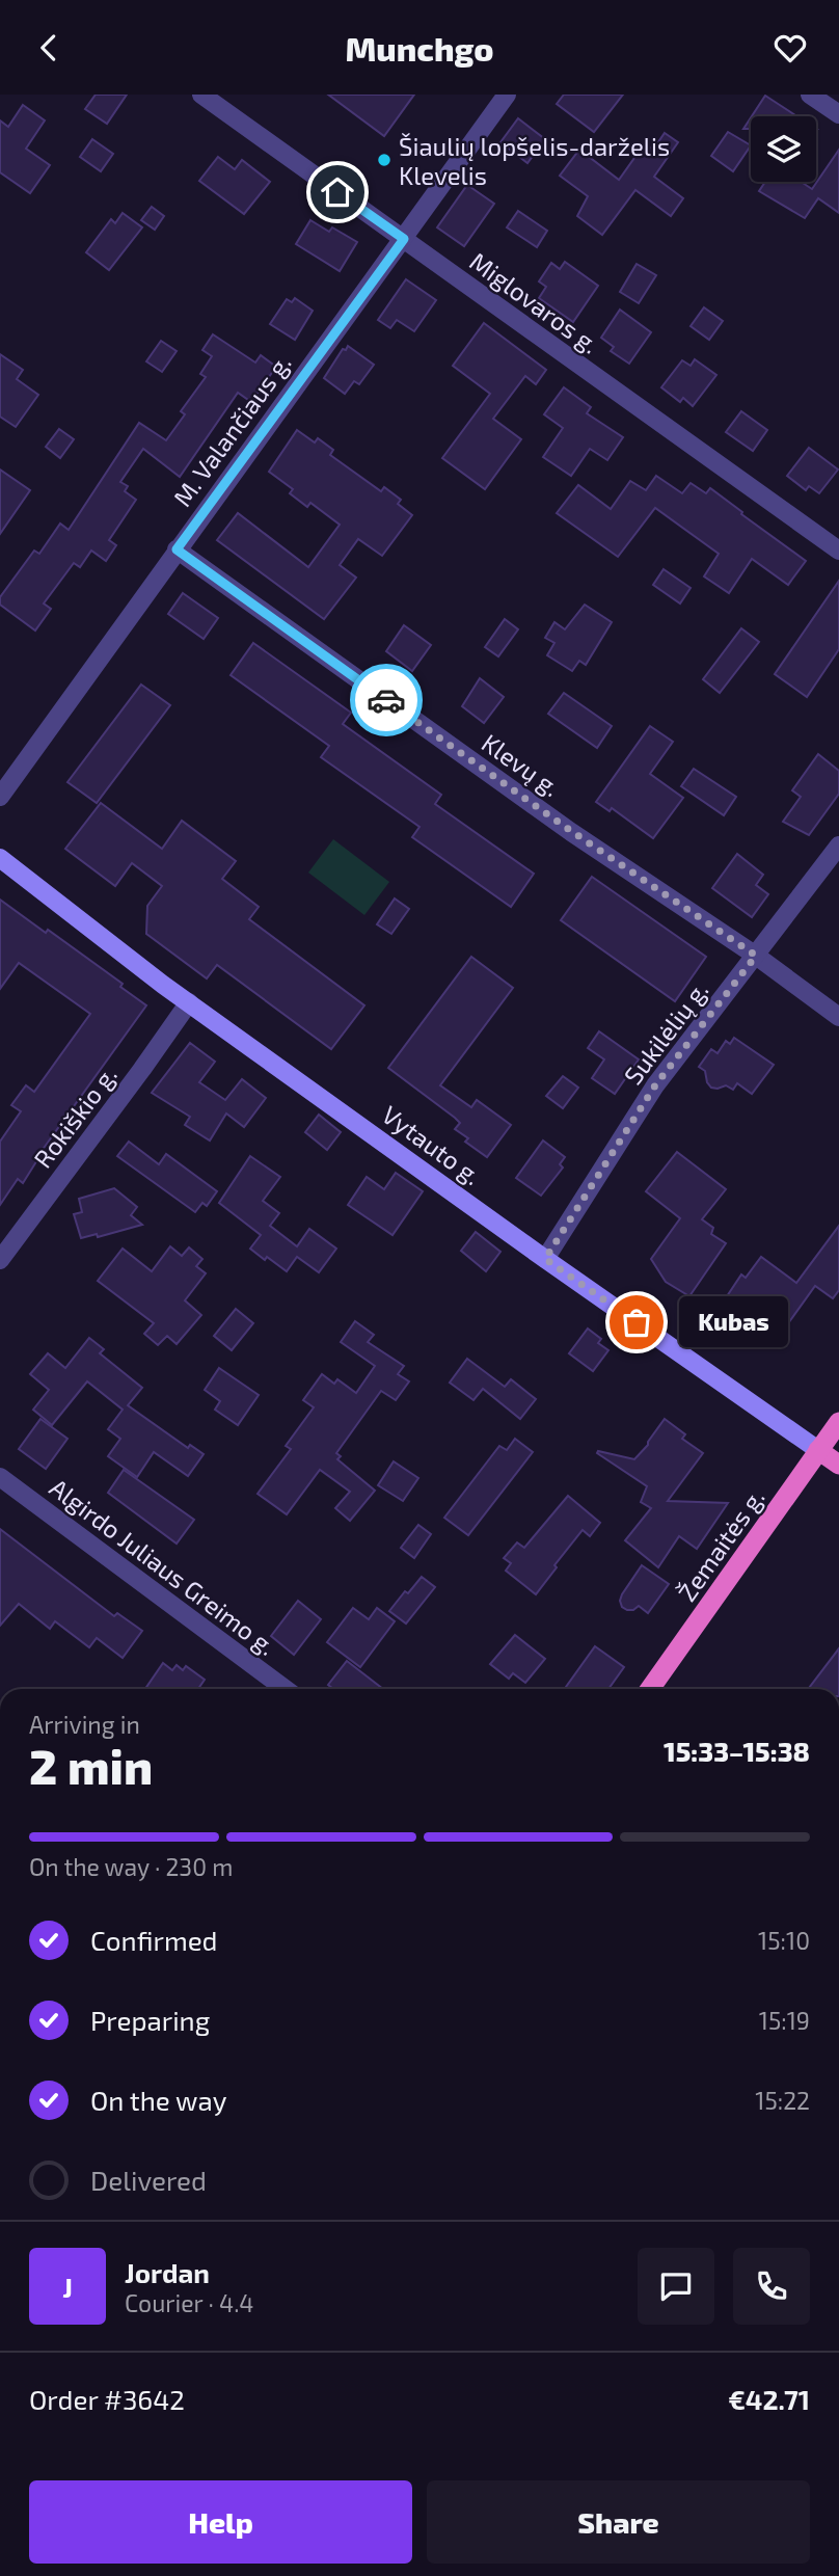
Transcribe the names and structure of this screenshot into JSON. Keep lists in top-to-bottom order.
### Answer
{
  "streets": {
    "highway": ["Vytauto g.", "Žemaitės g."],
    "street": [
      "Miglovaros g.",
      "M. Valančiaus g.",
      "Klevų g.",
      "Sukilėlių g.",
      "Rokiškio g.",
      "Algirdo Juliaus Greimo g."
    ]
  },
  "crossings": [
    ["Miglovaros g.", "M. Valančiaus g."],
    ["M. Valančiaus g.", "Klevų g."],
    ["Klevų g.", "Sukilėlių g."],
    ["Sukilėlių g.", "Vytauto g."],
    ["Rokiškio g.", "Vytauto g."],
    ["Vytauto g.", "Žemaitės g."]
  ],
  "places": ["Šiaulių lopšelis-darželis Klevelis", "Kubas"],
  "page": {
    "header": "Munchgo",
    "bubble": "Kubas",
    "heading": ["2 min", "Arriving in", "15:33–15:38"],
    "panel": [
      "Jordan",
      "Courier · 4.4",
      "Order #3642",
      "€42.71"
    ],
    "bar": "On the way · 230 m",
    "list": [
      ["Confirmed", "15:10"],
      ["Preparing", "15:19"],
      ["On the way", "15:22"],
      "Delivered"
    ],
    "round": "J",
    "buttons": ["Help", "Share"]
  }
}
